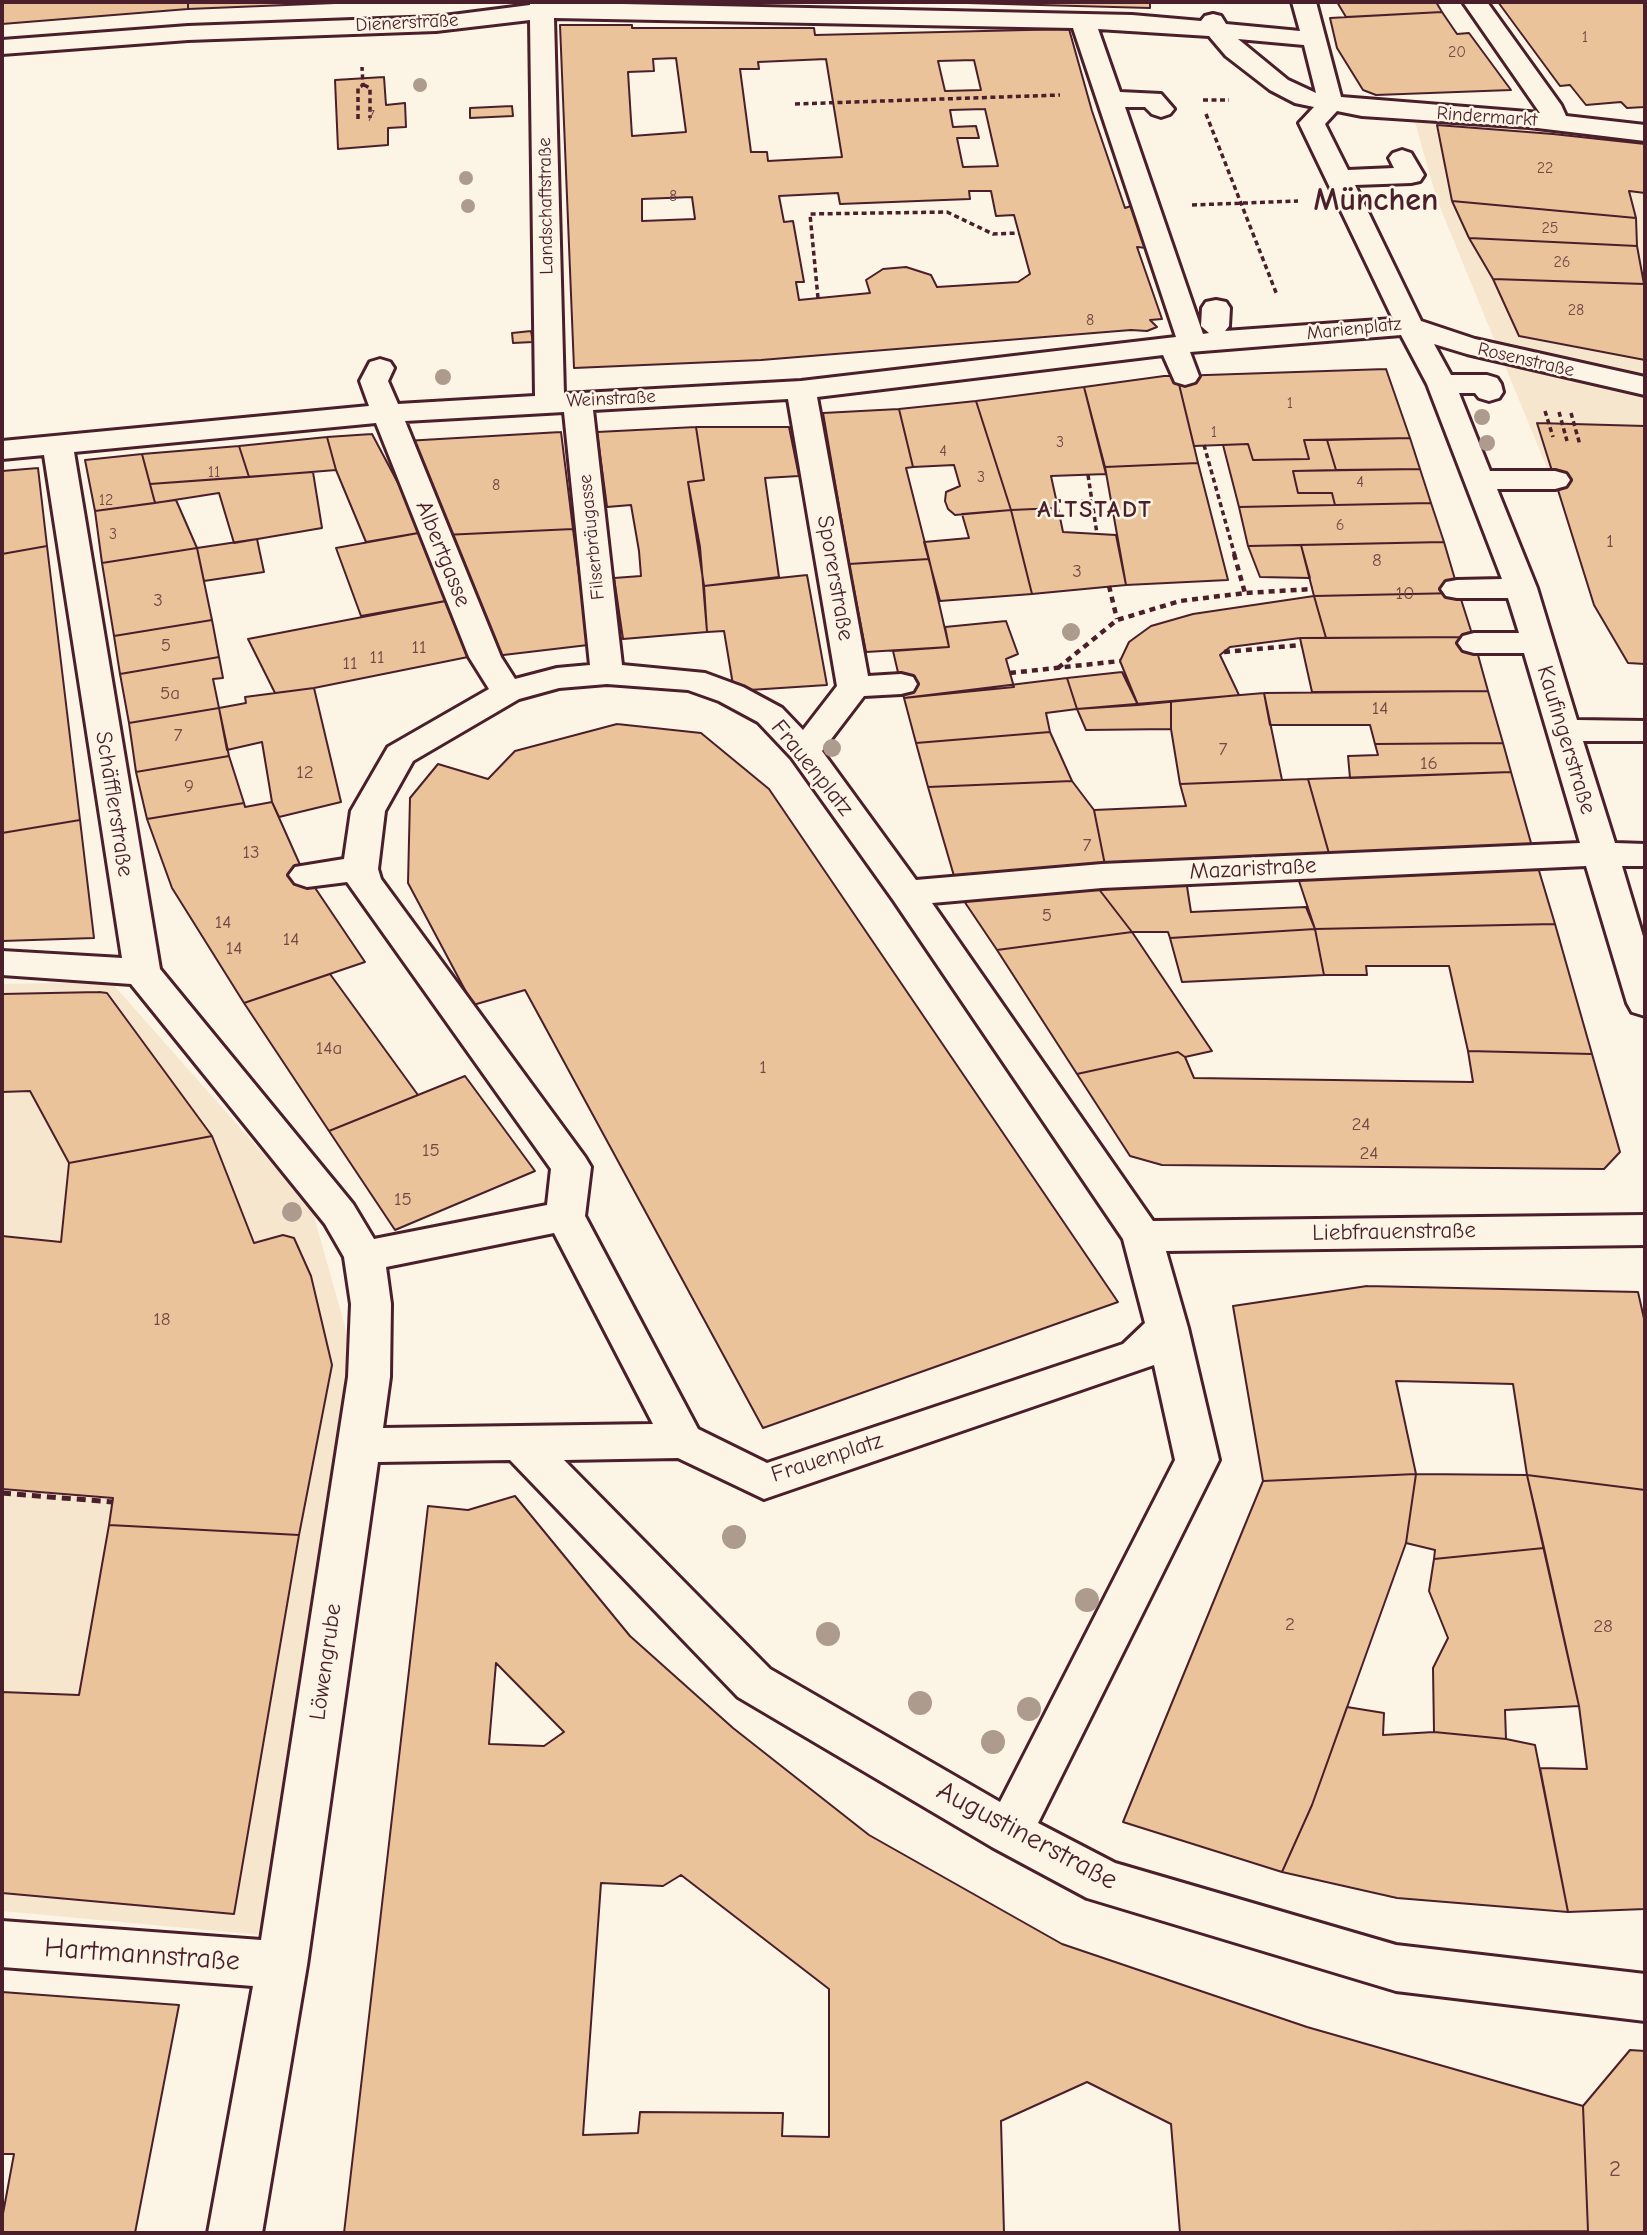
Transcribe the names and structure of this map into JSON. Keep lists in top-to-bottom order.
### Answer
{
  "streets": {
    "street": [
      "Dienerstraße",
      "Rindermarkt",
      "Landschaftstraße",
      "Marienplatz",
      "Rosenstraße",
      "Weinstraße",
      "Filserbräugasse",
      "Albertgasse",
      "Sporerstraße",
      "Kaufingerstraße",
      "Frauenplatz",
      "Schäfflerstraße",
      "Mazaristraße",
      "Liebfrauenstraße",
      "Löwengrube",
      "Augustinerstraße",
      "Hartmannstraße"
    ]
  },
  "crossings": [
    ["Dienerstraße", "Landschaftstraße"],
    ["Rindermarkt", "Marienplatz"],
    ["Landschaftstraße", "Weinstraße"],
    ["Landschaftstraße", "Filserbräugasse"],
    ["Marienplatz", "Rosenstraße"],
    ["Marienplatz", "Weinstraße"],
    ["Marienplatz", "Kaufingerstraße"],
    ["Rosenstraße", "Kaufingerstraße"],
    ["Weinstraße", "Filserbräugasse"],
    ["Weinstraße", "Albertgasse"],
    ["Weinstraße", "Sporerstraße"],
    ["Weinstraße", "Schäfflerstraße"],
    ["Filserbräugasse", "Frauenplatz"],
    ["Albertgasse", "Frauenplatz"],
    ["Kaufingerstraße", "Mazaristraße"],
    ["Frauenplatz", "Mazaristraße"],
    ["Frauenplatz", "Liebfrauenstraße"],
    ["Frauenplatz", "Augustinerstraße"],
    ["Schäfflerstraße", "Löwengrube"],
    ["Löwengrube", "Hartmannstraße"]
  ],
  "districts": ["München", "ALTSTADT"],
  "house_numbers": [
    "1",
    "20",
    "7",
    "22",
    "8",
    "25",
    "26",
    "28",
    "8",
    "1",
    "1",
    "3",
    "4",
    "11",
    "3",
    "4",
    "8",
    "12",
    "6",
    "3",
    "1",
    "8",
    "3",
    "10",
    "3",
    "5",
    "11",
    "11",
    "11",
    "5a",
    "14",
    "7",
    "7",
    "16",
    "12",
    "9",
    "7",
    "13",
    "5",
    "14",
    "14",
    "14",
    "14a",
    "1",
    "24",
    "15",
    "24",
    "15",
    "18",
    "2",
    "28",
    "2"
  ]
}
